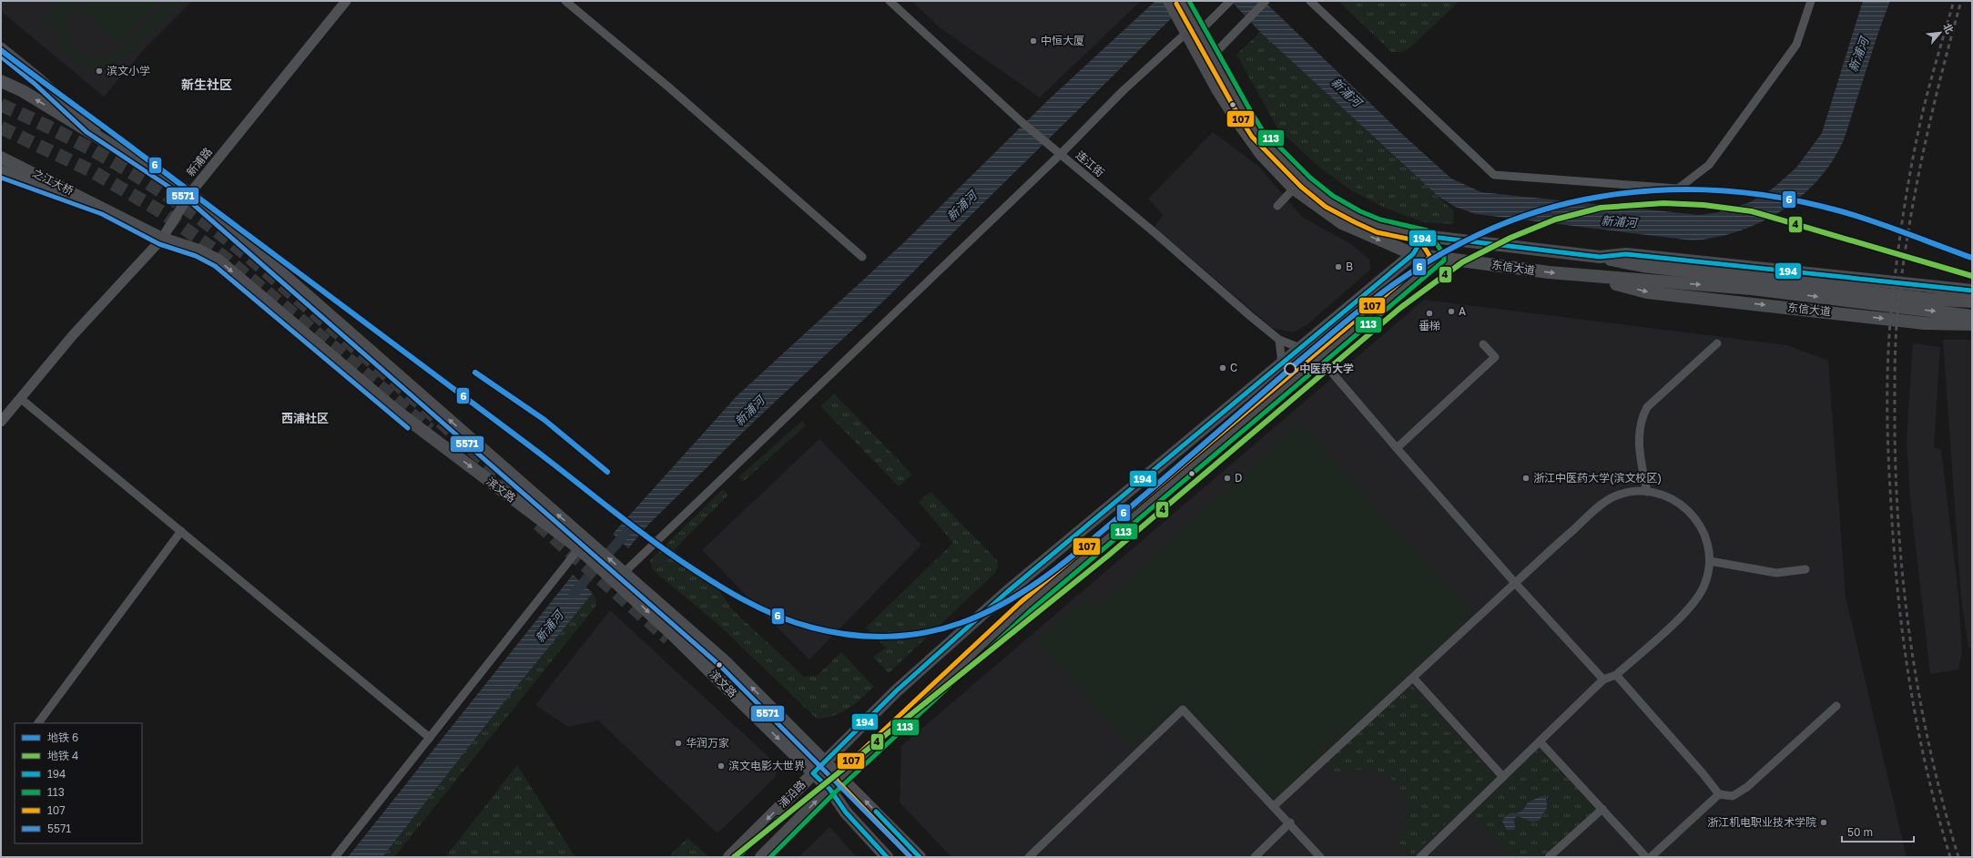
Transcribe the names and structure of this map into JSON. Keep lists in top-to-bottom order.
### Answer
{
  "streets": {
    "main road": [
      "之江大桥",
      "东信大道",
      "滨文路",
      "浦沿路"
    ],
    "street": ["新浦路", "连江街"]
  },
  "crossings": [
    ["新浦路", "之江大桥"],
    ["新浦路", "滨文路"],
    ["连江街", "浦沿路"],
    ["之江大桥", "滨文路"],
    ["东信大道", "浦沿路"],
    ["滨文路", "浦沿路"]
  ],
  "districts": ["新生社区", "西浦社区"],
  "water": ["新浦河"],
  "places": [
    "中恒大厦",
    "滨文小学",
    "B",
    "A",
    "垂梯",
    "C",
    "中医药大学",
    "D",
    "浙江中医药大学(滨文校区)",
    "华润万家",
    "滨文电影大世界",
    "浙江机电职业技术学院"
  ],
  "lines": [
    "transit line 113",
    "transit line 107",
    "metro line 6",
    "transit line 5571",
    "metro line 4",
    "transit line 194"
  ],
  "legend": [
    "地铁 6",
    "地铁 4",
    "194",
    "113",
    "107",
    "5571"
  ],
  "scale_bar": "50 m",
  "north": "top right"
}
